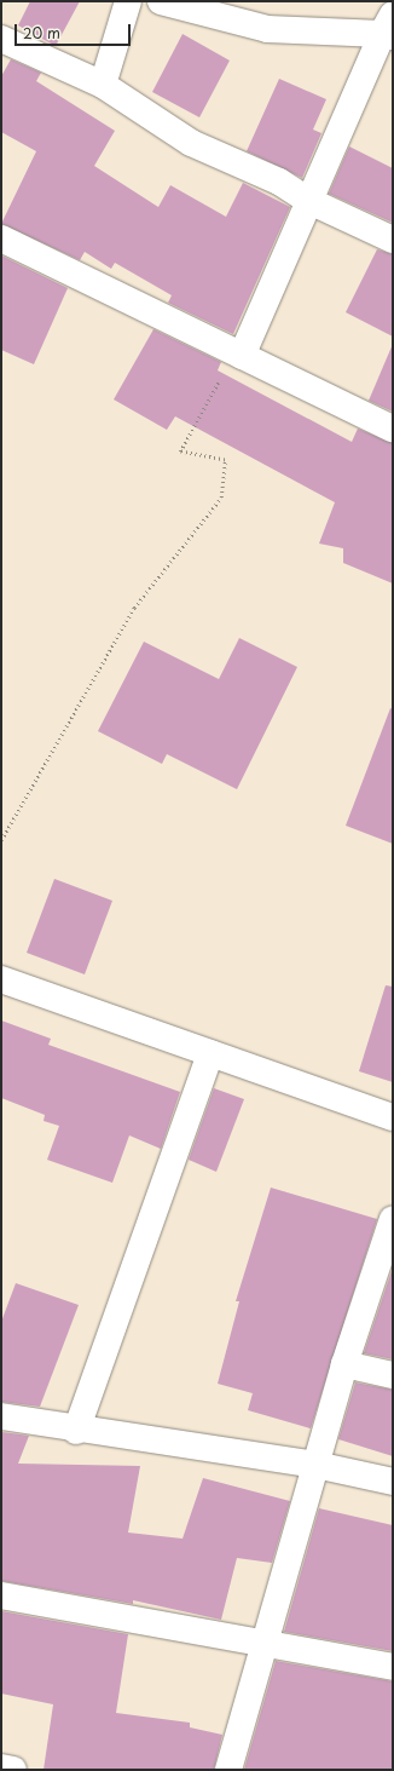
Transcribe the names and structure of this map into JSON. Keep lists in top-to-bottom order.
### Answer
{
  "scale_bar": "20 m"
}
